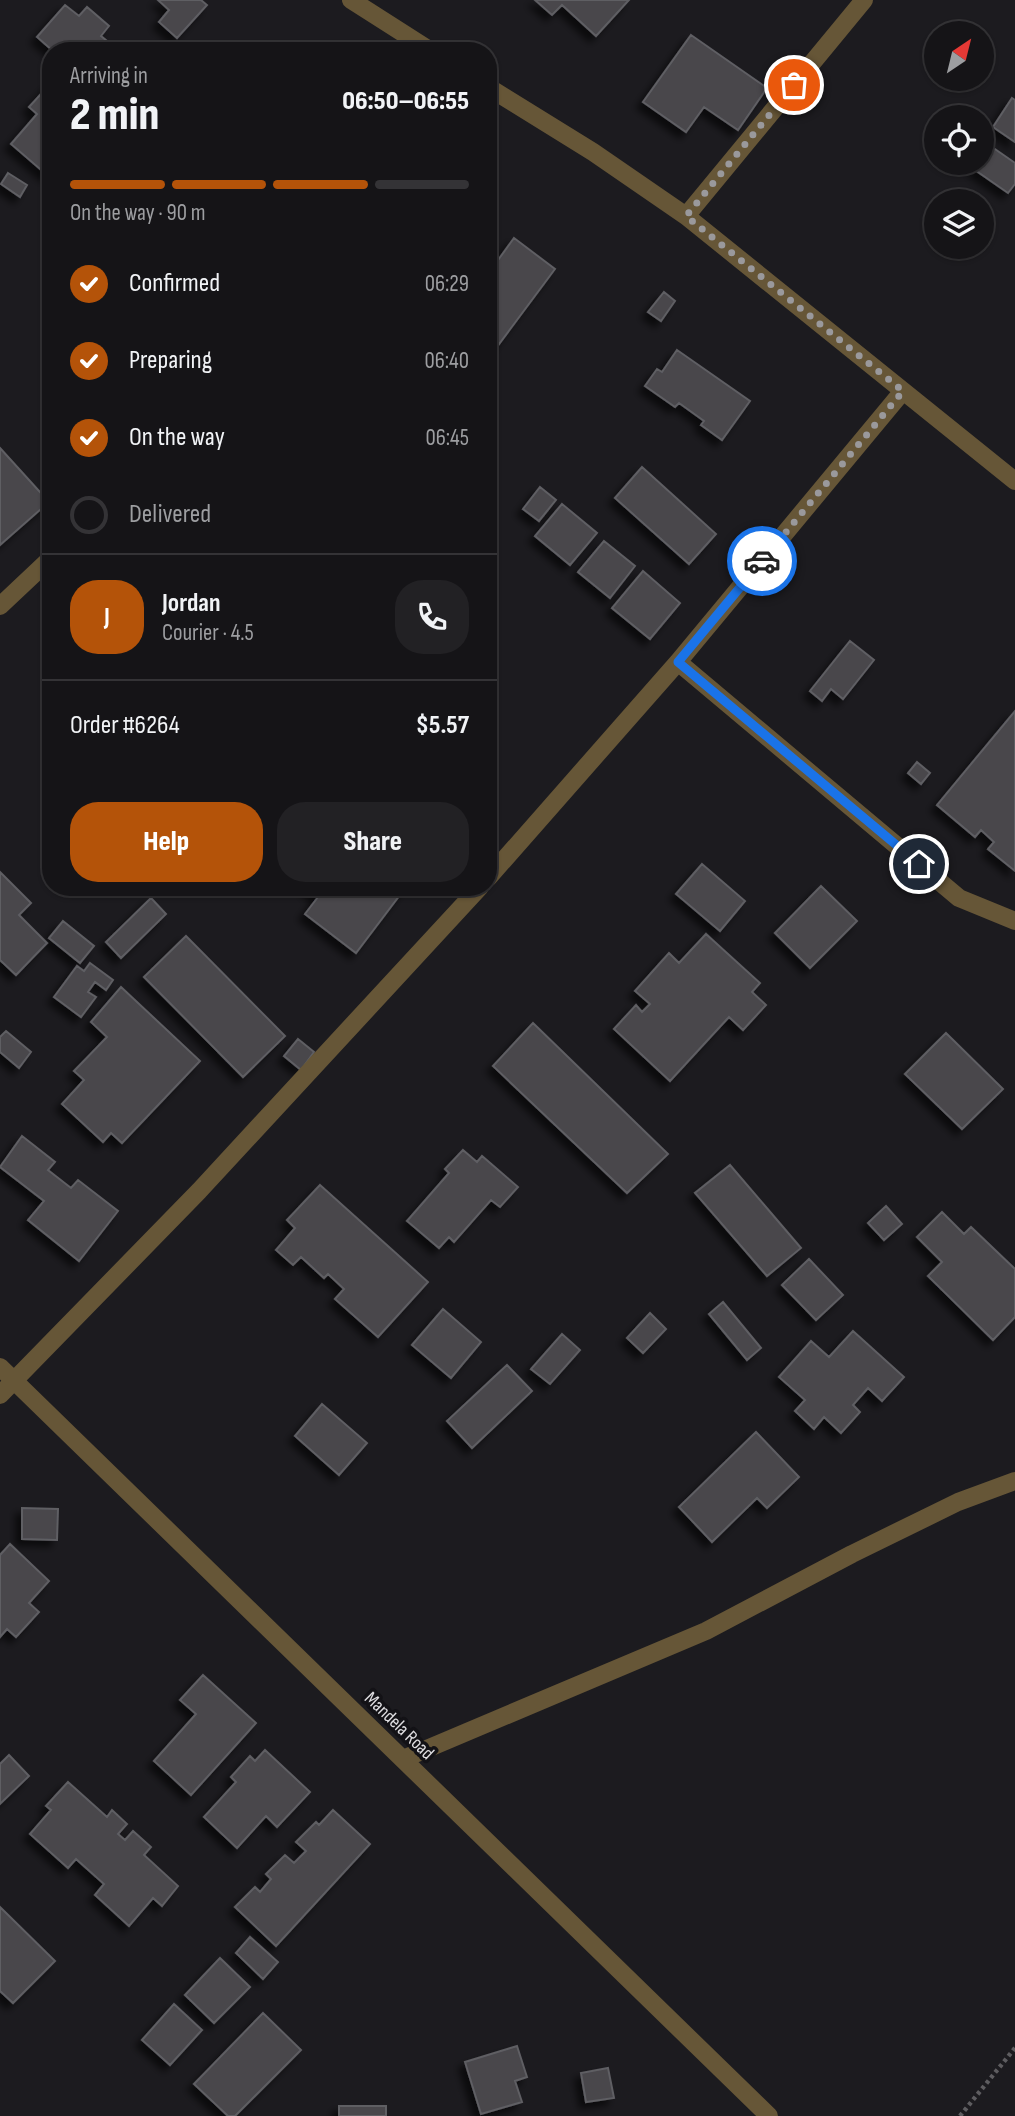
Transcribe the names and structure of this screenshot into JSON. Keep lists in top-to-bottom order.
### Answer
{
  "streets": {
    "street": ["Mandela Road"]
  },
  "north": "top right",
  "page": {
    "heading": ["2 min", "Arriving in", "06:50–06:55"],
    "panel": [
      "Jordan",
      "Courier · 4.5",
      "Order #6264",
      "$5.57"
    ],
    "bar": "On the way · 90 m",
    "list": [
      ["Confirmed", "06:29"],
      ["Preparing", "06:40"],
      ["On the way", "06:45"],
      "Delivered"
    ],
    "round": "J",
    "buttons": ["Help", "Share"]
  }
}
